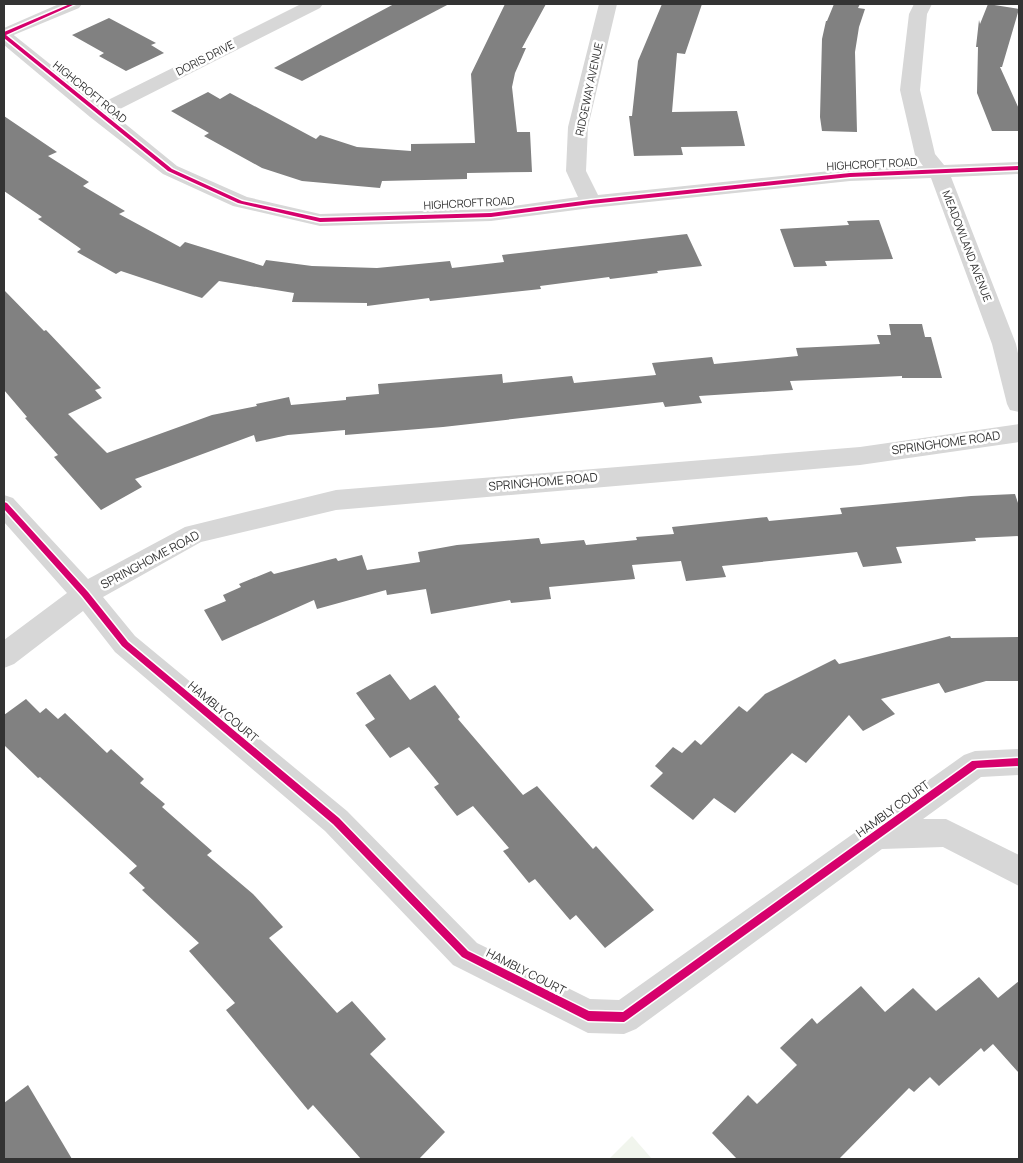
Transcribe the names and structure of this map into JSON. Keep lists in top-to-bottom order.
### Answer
{
  "streets": {
    "street": [
      "DORIS DRIVE",
      "RIDGEWAY AVENUE",
      "HIGHCROFT ROAD",
      "MEADOWLAND AVENUE",
      "SPRINGHOME ROAD",
      "HAMBLY COURT"
    ]
  },
  "crossings": [
    ["DORIS DRIVE", "HIGHCROFT ROAD"],
    ["RIDGEWAY AVENUE", "HIGHCROFT ROAD"],
    ["HIGHCROFT ROAD", "MEADOWLAND AVENUE"],
    ["SPRINGHOME ROAD", "HAMBLY COURT"]
  ]
}
